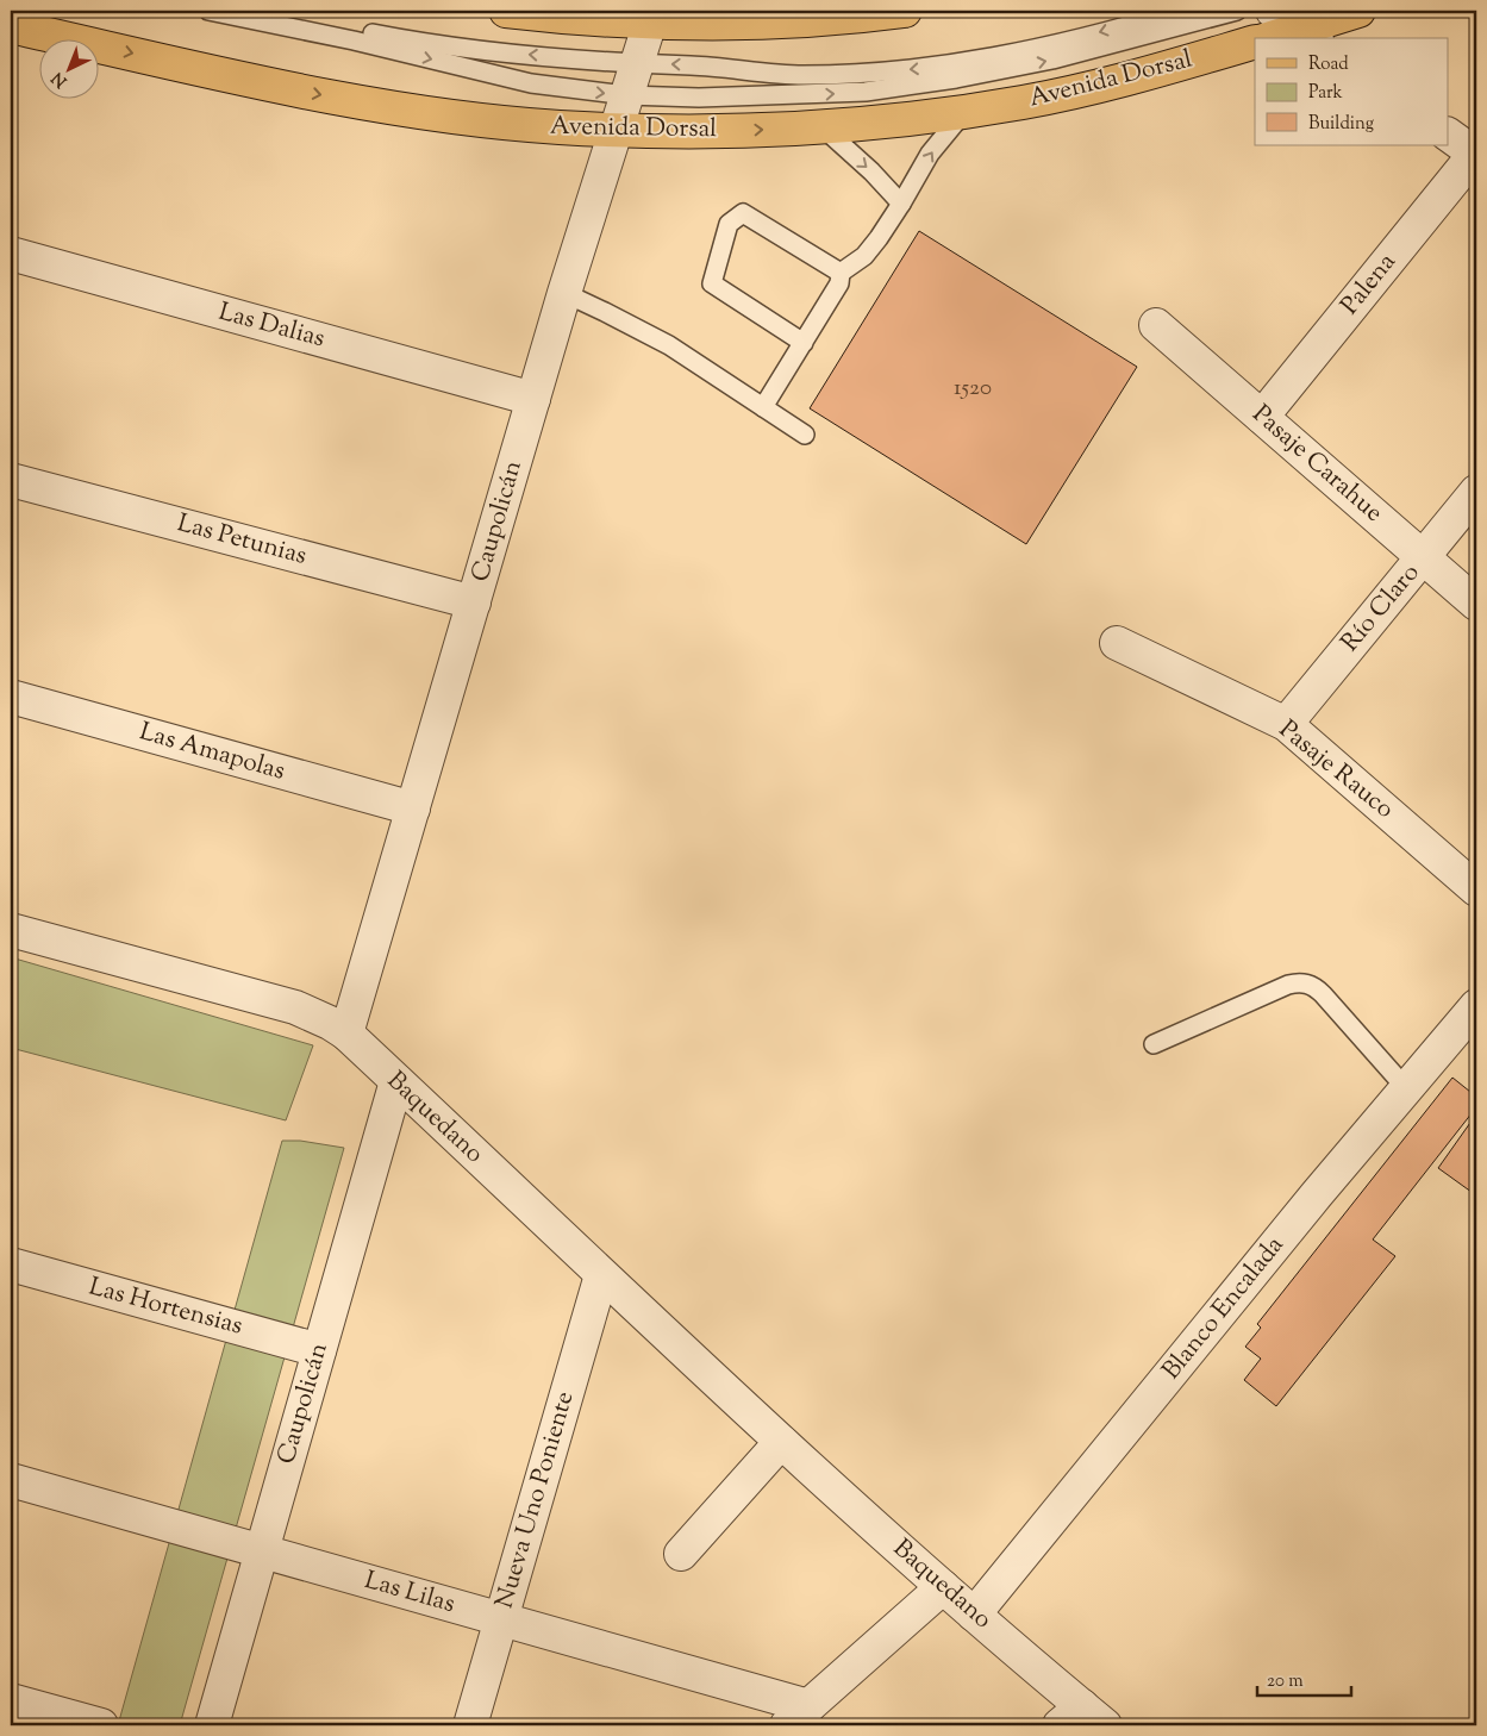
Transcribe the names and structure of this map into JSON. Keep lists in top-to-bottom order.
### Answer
{
  "streets": {
    "main road": ["Avenida Dorsal"],
    "street": [
      "Palena",
      "Las Dalias",
      "Pasaje Carahue",
      "Caupolicán",
      "Las Petunias",
      "Río Claro",
      "Las Amapolas",
      "Pasaje Rauco",
      "Baquedano",
      "Las Hortensias",
      "Blanco Encalada",
      "Nueva Uno Poniente",
      "Las Lilas"
    ]
  },
  "crossings": [
    ["Avenida Dorsal", "Caupolicán"],
    ["Palena", "Pasaje Carahue"],
    ["Las Dalias", "Caupolicán"],
    ["Pasaje Carahue", "Río Claro"],
    ["Caupolicán", "Las Petunias"],
    ["Caupolicán", "Las Amapolas"],
    ["Caupolicán", "Baquedano"],
    ["Caupolicán", "Las Hortensias"],
    ["Caupolicán", "Las Lilas"],
    ["Río Claro", "Pasaje Rauco"],
    ["Baquedano", "Blanco Encalada"],
    ["Baquedano", "Nueva Uno Poniente"],
    ["Nueva Uno Poniente", "Las Lilas"]
  ],
  "house_numbers": ["1520"],
  "legend": ["Road", "Park", "Building"],
  "scale_bar": "20 m",
  "north": "bottom left"
}
